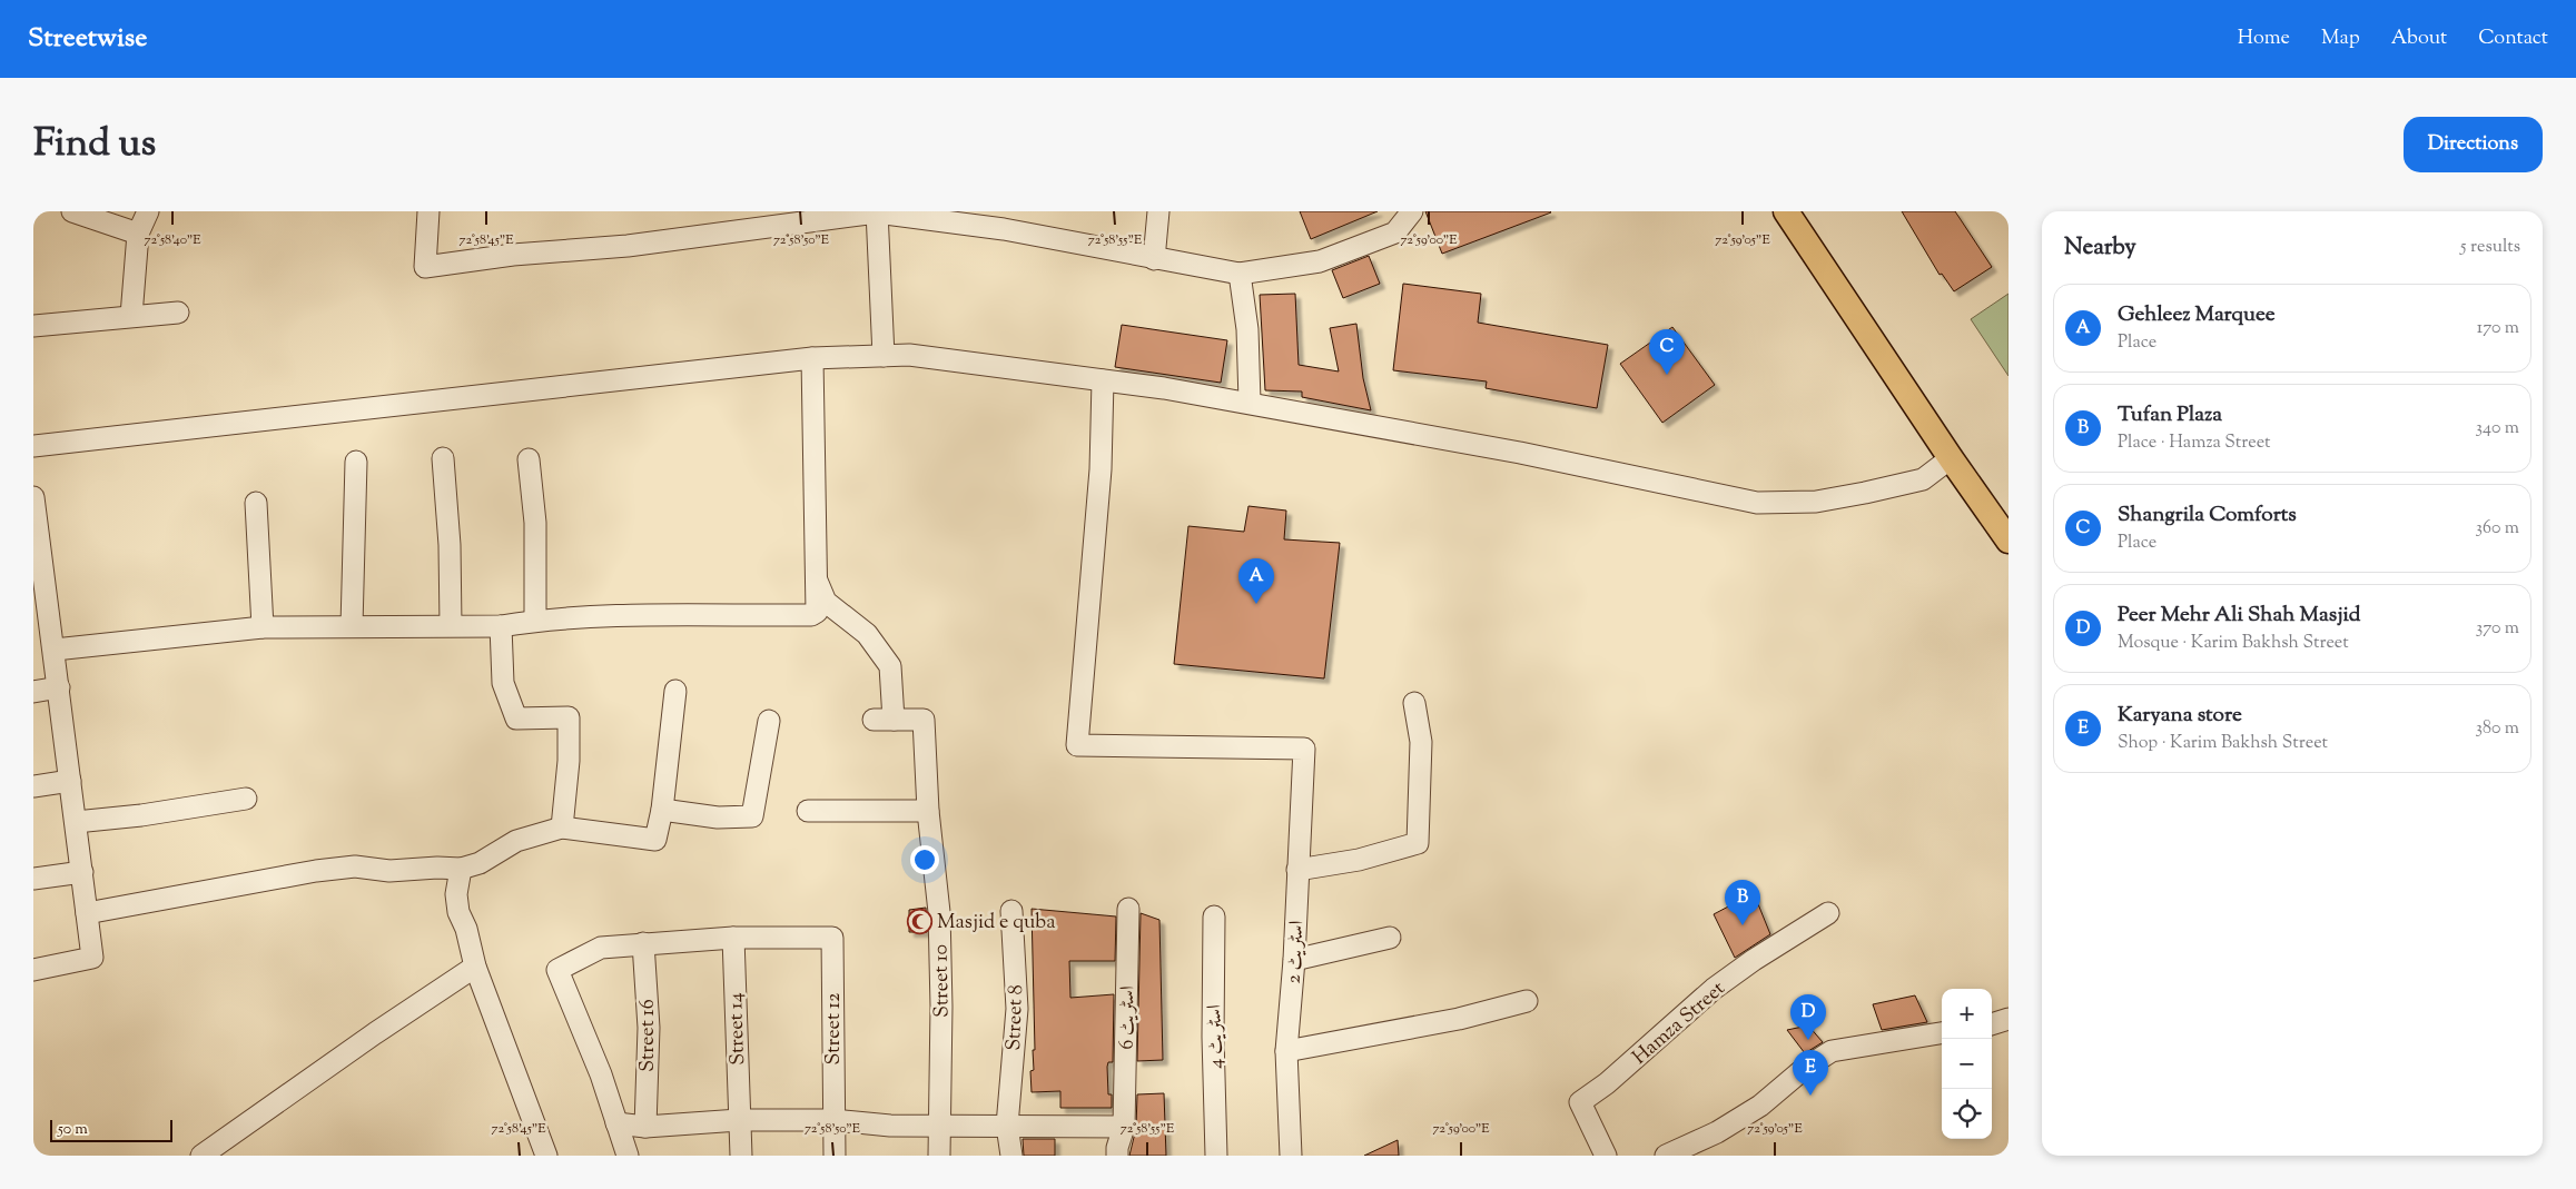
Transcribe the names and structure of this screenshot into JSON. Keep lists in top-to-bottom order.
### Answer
{
  "streets": {
    "street": [
      "اسٹریٹ 2",
      "Street 10",
      "Street 8",
      "اسٹریٹ 6",
      "Hamza Street",
      "Street 14",
      "Street 12",
      "Street 16",
      "اسٹریٹ 4"
    ]
  },
  "crossings": [
    ["Street 14", "Street 12"]
  ],
  "places": {
    "mosque": ["Masjid e quba"]
  },
  "scale_bar": "50 m",
  "page": {
    "header": "Streetwise",
    "nav": [
      "Home",
      "Map",
      "About",
      "Contact"
    ],
    "title": "Find us",
    "buttons": "Directions",
    "heading": ["Nearby", "5 results"],
    "list": [
      {
        "mark": "A",
        "name": "Gehleez Marquee",
        "note": "Place",
        "value": "170 m"
      },
      {
        "mark": "B",
        "name": "Tufan Plaza",
        "note": "Place · Hamza Street",
        "value": "340 m"
      },
      {
        "mark": "C",
        "name": "Shangrila Comforts",
        "note": "Place",
        "value": "360 m"
      },
      {
        "mark": "D",
        "name": "Peer Mehr Ali Shah Masjid",
        "note": "Mosque · Karim Bakhsh Street",
        "value": "370 m"
      },
      {
        "mark": "E",
        "name": "Karyana store",
        "note": "Shop · Karim Bakhsh Street",
        "value": "380 m"
      }
    ],
    "pins": [
      "C",
      "A",
      "B",
      "D",
      "E"
    ],
    "map_buttons": ["+", "−"],
    "scale": "50 m"
  },
  "coordinates": [
    "72°58'40\"E",
    "72°58'45\"E",
    "72°58'50\"E",
    "72°58'55\"E",
    "72°59'00\"E",
    "72°59'05\"E"
  ]
}
